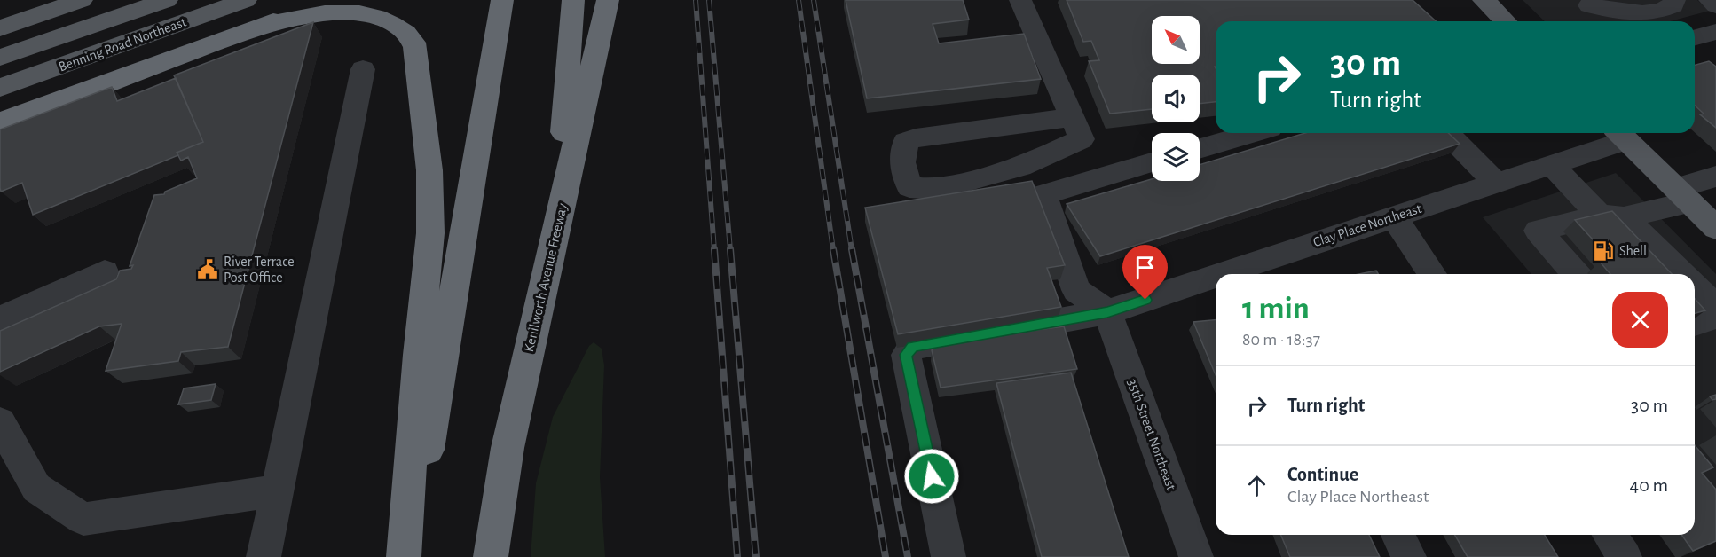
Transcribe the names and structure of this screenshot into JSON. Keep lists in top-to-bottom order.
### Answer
{
  "streets": {
    "highway": ["Kenilworth Avenue Freeway"],
    "main road": ["Benning Road Northeast"],
    "street": ["Clay Place Northeast", "35th Street Northeast"]
  },
  "crossings": [
    ["Clay Place Northeast", "35th Street Northeast"]
  ],
  "places": {
    "fuel station": ["Shell"],
    "public building": ["River Terrace Post Office"]
  },
  "north": "top left",
  "page": {
    "turn": ["30 m", "Turn right"],
    "heading": ["1 min", "80 m · 18:37"],
    "list": [
      {
        "name": "Turn right",
        "value": "30 m"
      },
      {
        "name": "Continue",
        "note": "Clay Place Northeast",
        "value": "40 m"
      }
    ]
  }
}
